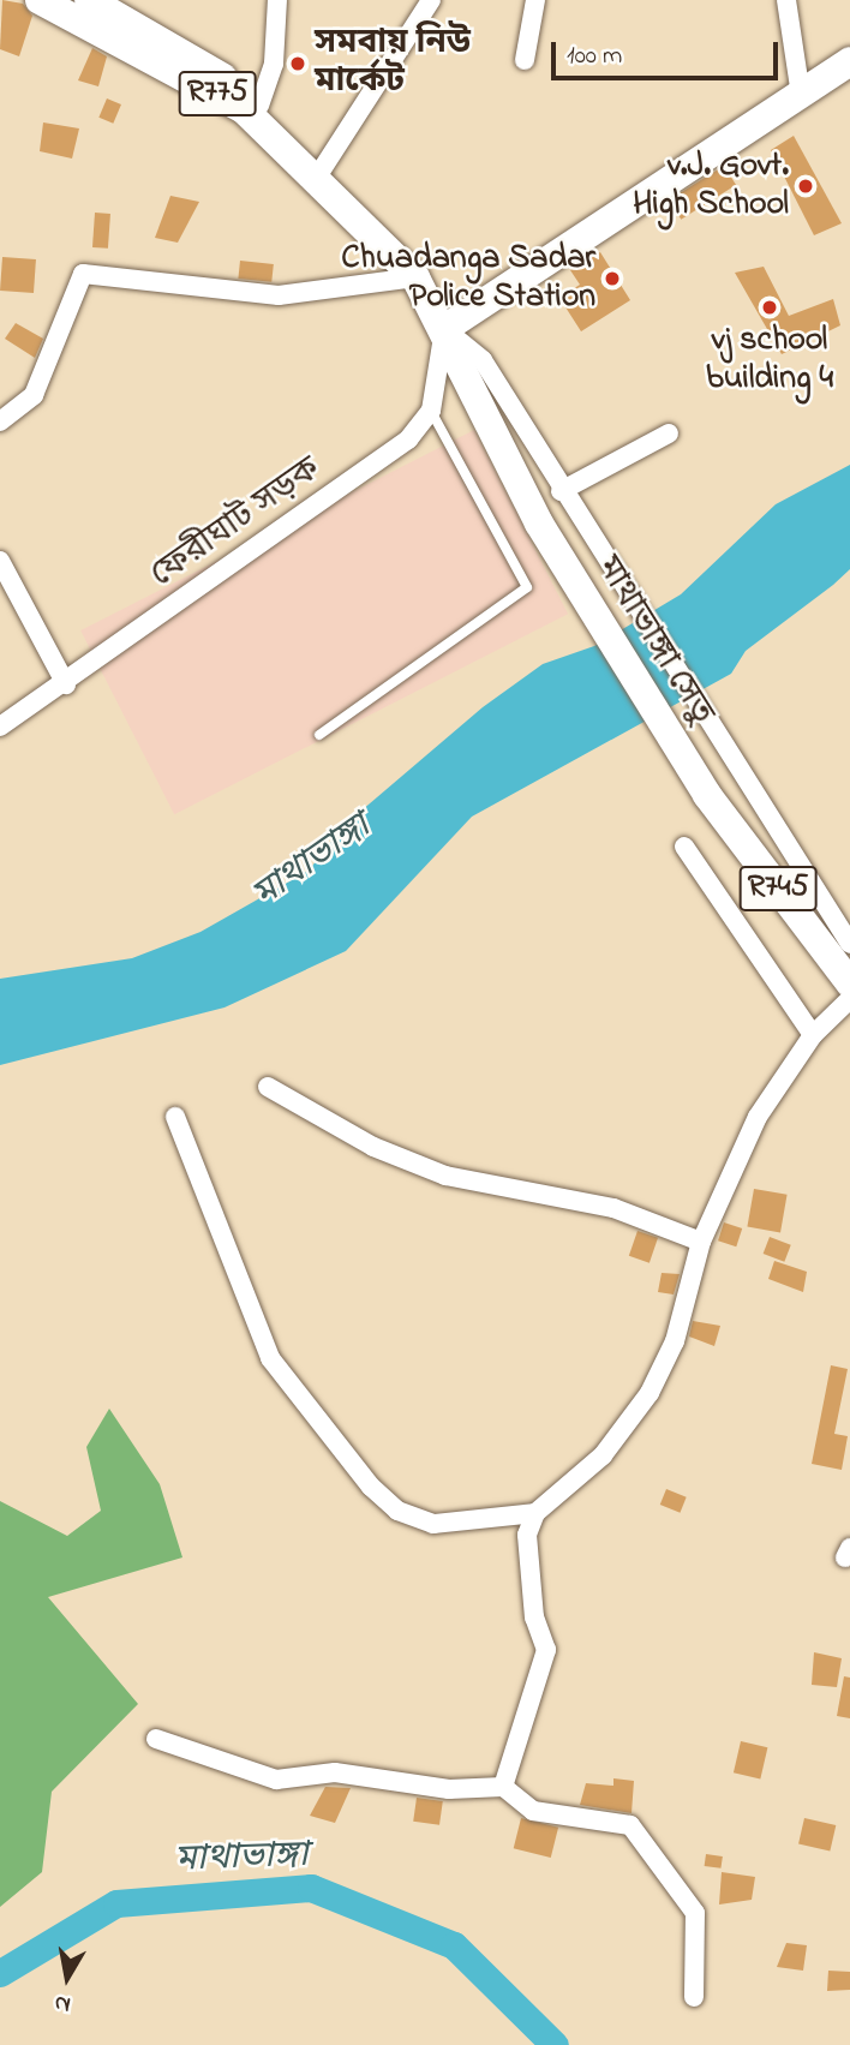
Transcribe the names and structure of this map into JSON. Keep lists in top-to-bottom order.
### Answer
{
  "streets": {
    "main road": ["R775", "মাথাভাঙ্গা সেতু", "R745"],
    "street": ["ফেরীঘাট সড়ক"]
  },
  "crossings": [
    ["R775", "মাথাভাঙ্গা সেতু"],
    ["মাথাভাঙ্গা সেতু", "R745"]
  ],
  "water": ["মাথাভাঙ্গা"],
  "places": [
    "সমবায় নিউ মার্কেট",
    "v.J. Govt. High School",
    "Chuadanga Sadar Police Station",
    "vj school building 4"
  ],
  "scale_bar": "100 m",
  "north": "bottom"
}
